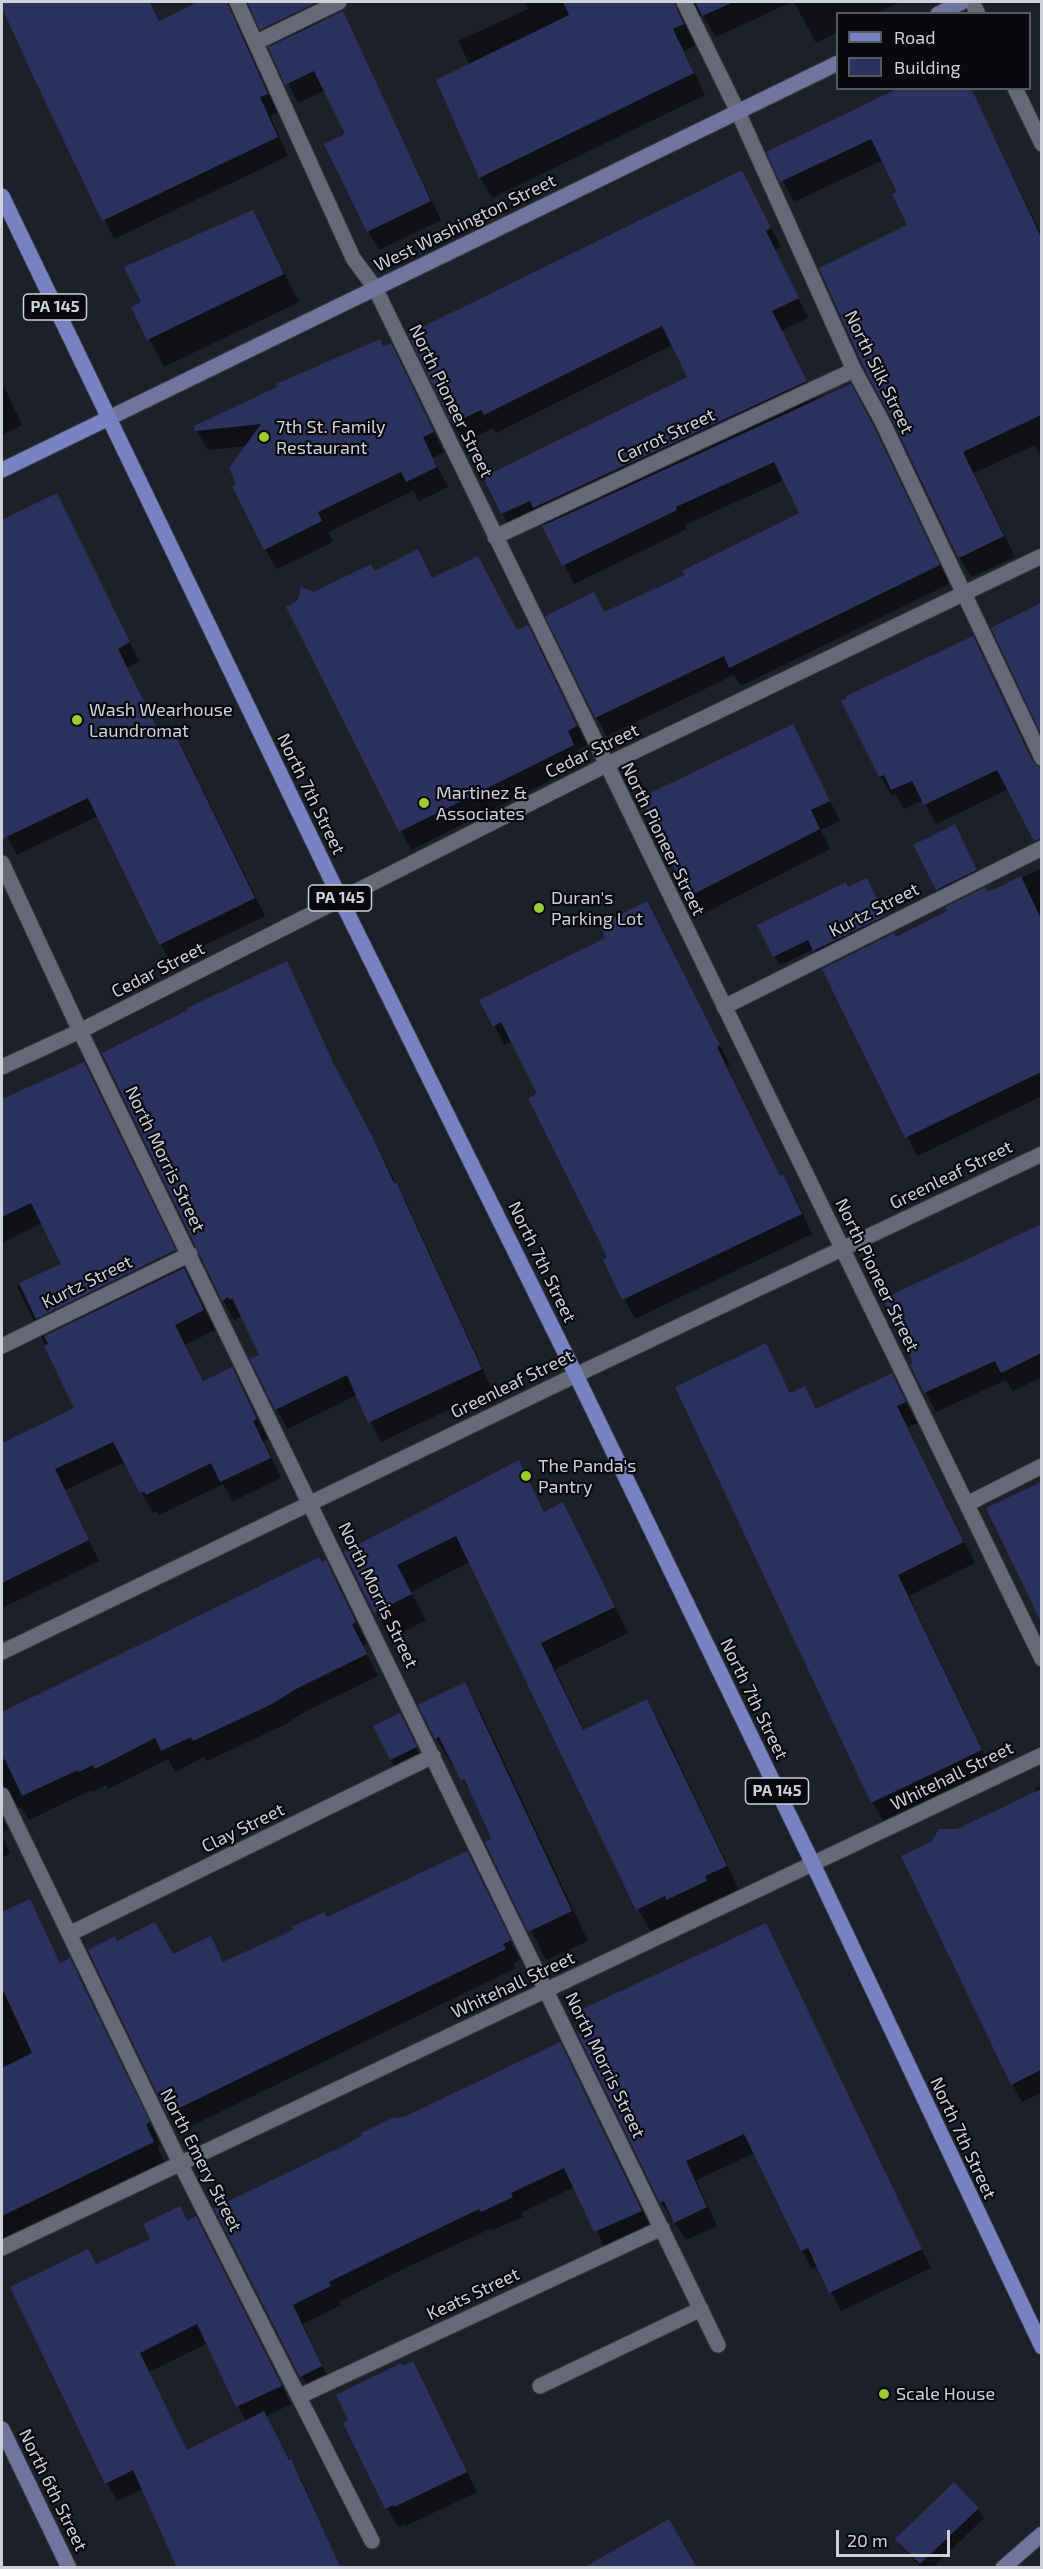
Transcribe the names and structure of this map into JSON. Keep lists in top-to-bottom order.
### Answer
{
  "streets": {
    "main road": ["PA 145", "North 7th Street"],
    "street": [
      "West Washington Street",
      "North Silk Street",
      "North Pioneer Street",
      "Carrot Street",
      "Cedar Street",
      "Kurtz Street",
      "North Morris Street",
      "Greenleaf Street",
      "Whitehall Street",
      "Clay Street",
      "North Emery Street",
      "Keats Street",
      "North 6th Street"
    ]
  },
  "crossings": [
    ["West Washington Street", "North Silk Street"],
    ["West Washington Street", "North Pioneer Street"],
    ["West Washington Street", "North 7th Street"],
    ["North Silk Street", "Carrot Street"],
    ["North Silk Street", "Cedar Street"],
    ["North Pioneer Street", "Carrot Street"],
    ["North Pioneer Street", "Cedar Street"],
    ["North Pioneer Street", "Kurtz Street"],
    ["North Pioneer Street", "Greenleaf Street"],
    ["Cedar Street", "North 7th Street"],
    ["Cedar Street", "North Morris Street"],
    ["North 7th Street", "Greenleaf Street"],
    ["North 7th Street", "Whitehall Street"],
    ["Kurtz Street", "North Morris Street"],
    ["North Morris Street", "Greenleaf Street"],
    ["North Morris Street", "Whitehall Street"],
    ["North Morris Street", "Clay Street"],
    ["North Morris Street", "Keats Street"],
    ["Whitehall Street", "North Emery Street"],
    ["Clay Street", "North Emery Street"],
    ["North Emery Street", "Keats Street"]
  ],
  "places": [
    "7th St. Family Restaurant",
    "Wash Wearhouse Laundromat",
    "Martinez & Associates",
    "Duran's Parking Lot",
    "The Panda's Pantry",
    "Scale House"
  ],
  "legend": ["Road", "Building"],
  "scale_bar": "20 m"
}
